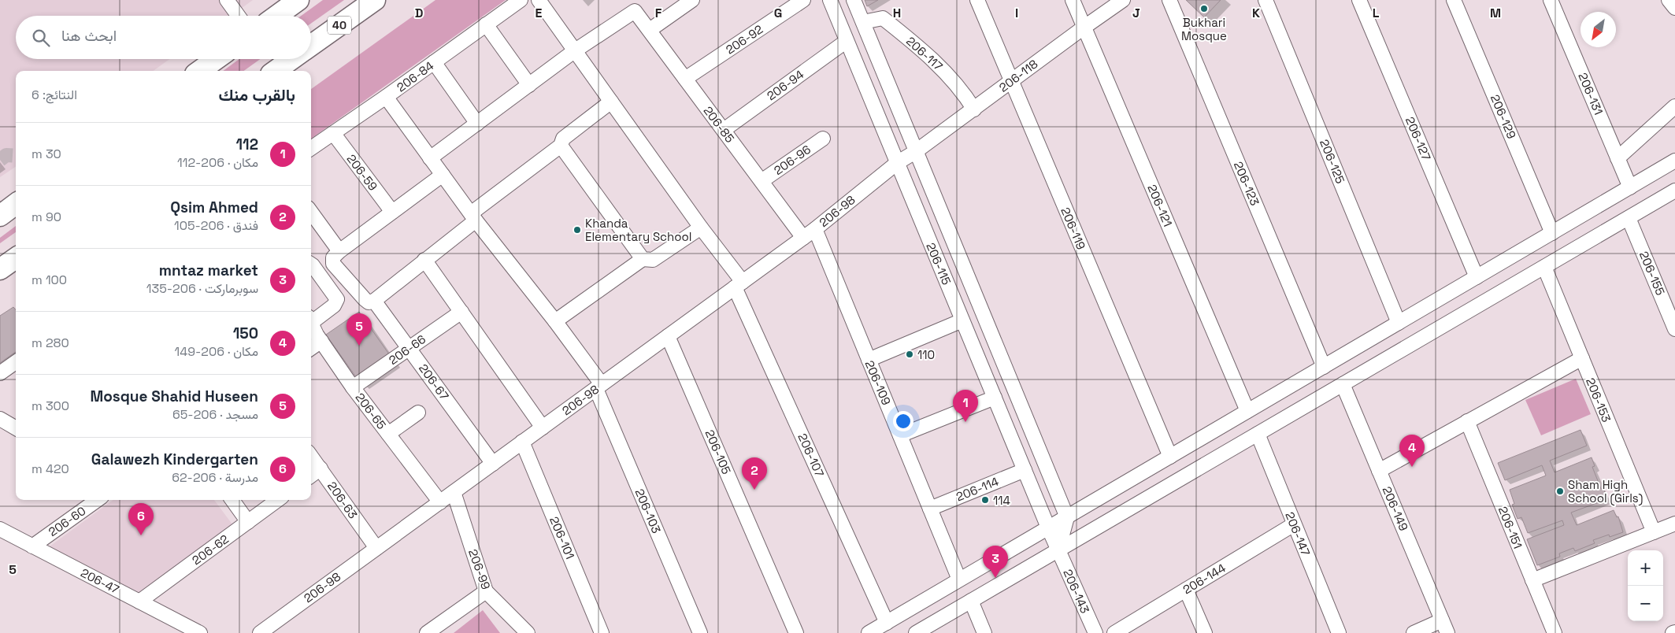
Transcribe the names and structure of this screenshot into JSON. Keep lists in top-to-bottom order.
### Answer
{
  "streets": {
    "highway": ["40"],
    "street": [
      "206-92",
      "206-117",
      "206-118",
      "206-84",
      "206-94",
      "206-131",
      "206-129",
      "206-85",
      "206-127",
      "206-96",
      "206-125",
      "206-59",
      "206-123",
      "206-121",
      "206-98",
      "206-119",
      "206-115",
      "206-155",
      "206-66",
      "206-67",
      "206-109",
      "206-153",
      "206-65",
      "206-105",
      "206-107",
      "206-114",
      "206-63",
      "206-149",
      "206-103",
      "206-60",
      "206-151",
      "206-147",
      "206-101",
      "206-62",
      "206-99",
      "206-144",
      "206-47",
      "206-143"
    ]
  },
  "crossings": [
    ["206-92", "206-85"],
    ["206-117", "206-118"],
    ["206-117", "206-115"],
    ["206-118", "206-121"],
    ["206-118", "206-98"],
    ["206-118", "206-119"],
    ["206-118", "206-115"],
    ["206-84", "206-59"],
    ["206-84", "206-103"],
    ["206-94", "206-85"],
    ["206-94", "206-115"],
    ["206-85", "206-96"],
    ["206-85", "206-98"],
    ["206-85", "206-107"],
    ["206-98", "206-115"],
    ["206-98", "206-67"],
    ["206-98", "206-109"],
    ["206-98", "206-65"],
    ["206-98", "206-105"],
    ["206-98", "206-107"],
    ["206-98", "206-63"],
    ["206-98", "206-103"],
    ["206-98", "206-101"],
    ["206-98", "206-99"],
    ["206-115", "206-114"],
    ["206-115", "206-143"],
    ["206-66", "206-67"],
    ["206-66", "206-65"],
    ["206-109", "206-114"],
    ["206-60", "206-47"],
    ["206-147", "206-144"],
    ["206-62", "206-47"]
  ],
  "places": [
    "Bukhari Mosque",
    "Khanda Elementary School",
    "110",
    "Sham High School (Girls)",
    "114"
  ],
  "north": "bottom left",
  "page": {
    "search": "ابحث هنا",
    "heading": ["بالقرب منك", "النتائج: 6"],
    "list": [
      {
        "mark": "1",
        "name": "112",
        "note": "مكان · 206-112",
        "value": "30 m"
      },
      {
        "mark": "2",
        "name": "Qsim Ahmed",
        "note": "فندق · 206-105",
        "value": "90 m"
      },
      {
        "mark": "3",
        "name": "mntaz market",
        "note": "سوبرماركت · 206-135",
        "value": "100 m"
      },
      {
        "mark": "4",
        "name": "150",
        "note": "مكان · 206-149",
        "value": "280 m"
      },
      {
        "mark": "5",
        "name": "Mosque Shahid Huseen",
        "note": "مسجد · 206-65",
        "value": "300 m"
      },
      {
        "mark": "6",
        "name": "Galawezh Kindergarten",
        "note": "مدرسة · 206-62",
        "value": "420 m"
      }
    ],
    "pins": [
      "5",
      "1",
      "4",
      "2",
      "6",
      "3"
    ],
    "map_buttons": ["+", "−"]
  },
  "grid": {
    "columns": [
      "D",
      "E",
      "F",
      "G",
      "H",
      "I",
      "J",
      "K",
      "L",
      "M"
    ],
    "rows": ["5"]
  }
}
